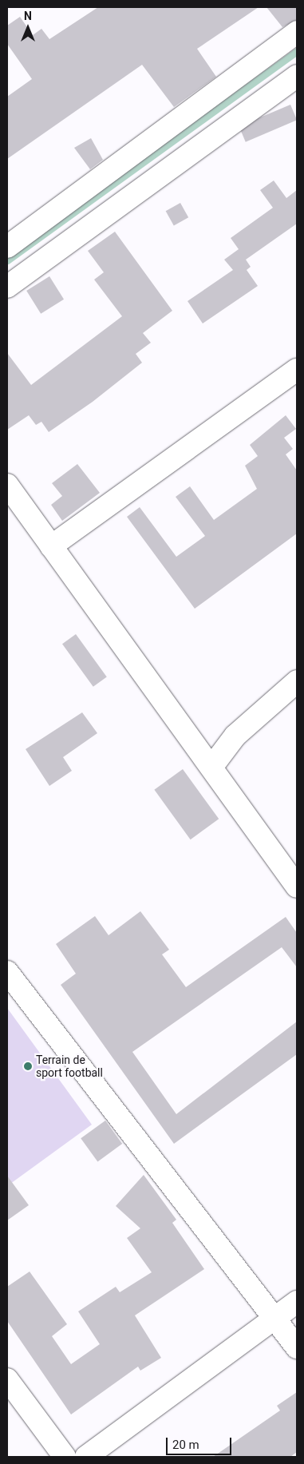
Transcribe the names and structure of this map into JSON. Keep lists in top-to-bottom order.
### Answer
{
  "places": ["Terrain de sport football"],
  "scale_bar": "20 m",
  "north": "top"
}
